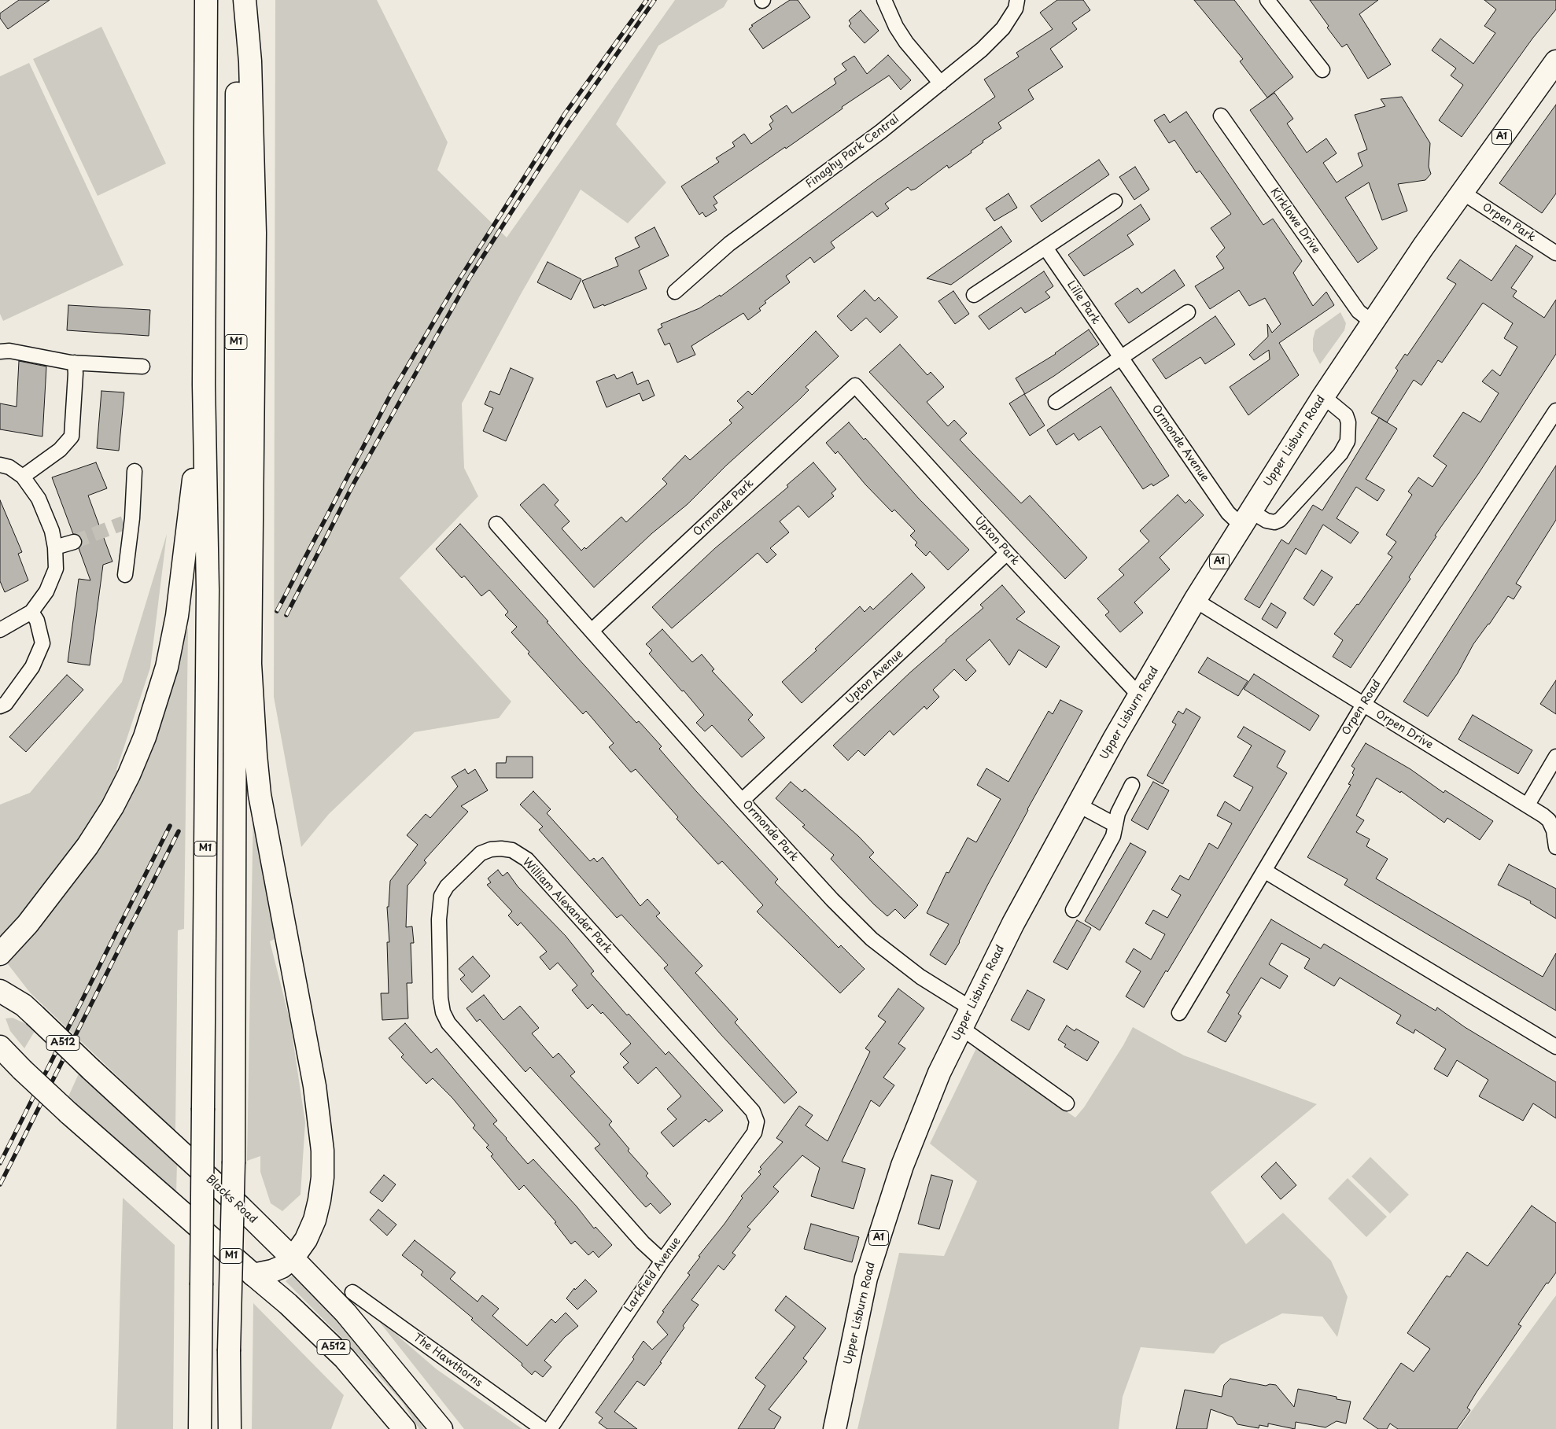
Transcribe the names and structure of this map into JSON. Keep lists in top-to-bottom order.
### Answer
{
  "streets": {
    "main road": [
      "A1",
      "M1",
      "Upper Lisburn Road",
      "A512",
      "Blacks Road"
    ],
    "street": [
      "Finaghy Park Central",
      "Kirklowe Drive",
      "Orpen Park",
      "Lille Park",
      "Ormonde Avenue",
      "Ormonde Park",
      "Upton Park",
      "Upton Avenue",
      "Orpen Road",
      "Orpen Drive",
      "William Alexander Park",
      "Larkfield Avenue",
      "The Hawthorns"
    ]
  },
  "crossings": [
    ["Kirklowe Drive", "Upper Lisburn Road"],
    ["Orpen Park", "Upper Lisburn Road"],
    ["Lille Park", "Ormonde Avenue"],
    ["Upper Lisburn Road", "Ormonde Avenue"],
    ["Upper Lisburn Road", "Ormonde Park"],
    ["Upper Lisburn Road", "Upton Park"],
    ["Upper Lisburn Road", "Orpen Drive"],
    ["Ormonde Park", "Upton Park"],
    ["Ormonde Park", "Upton Avenue"],
    ["Upton Park", "Upton Avenue"],
    ["Orpen Road", "Orpen Drive"],
    ["William Alexander Park", "Larkfield Avenue"]
  ]
}
